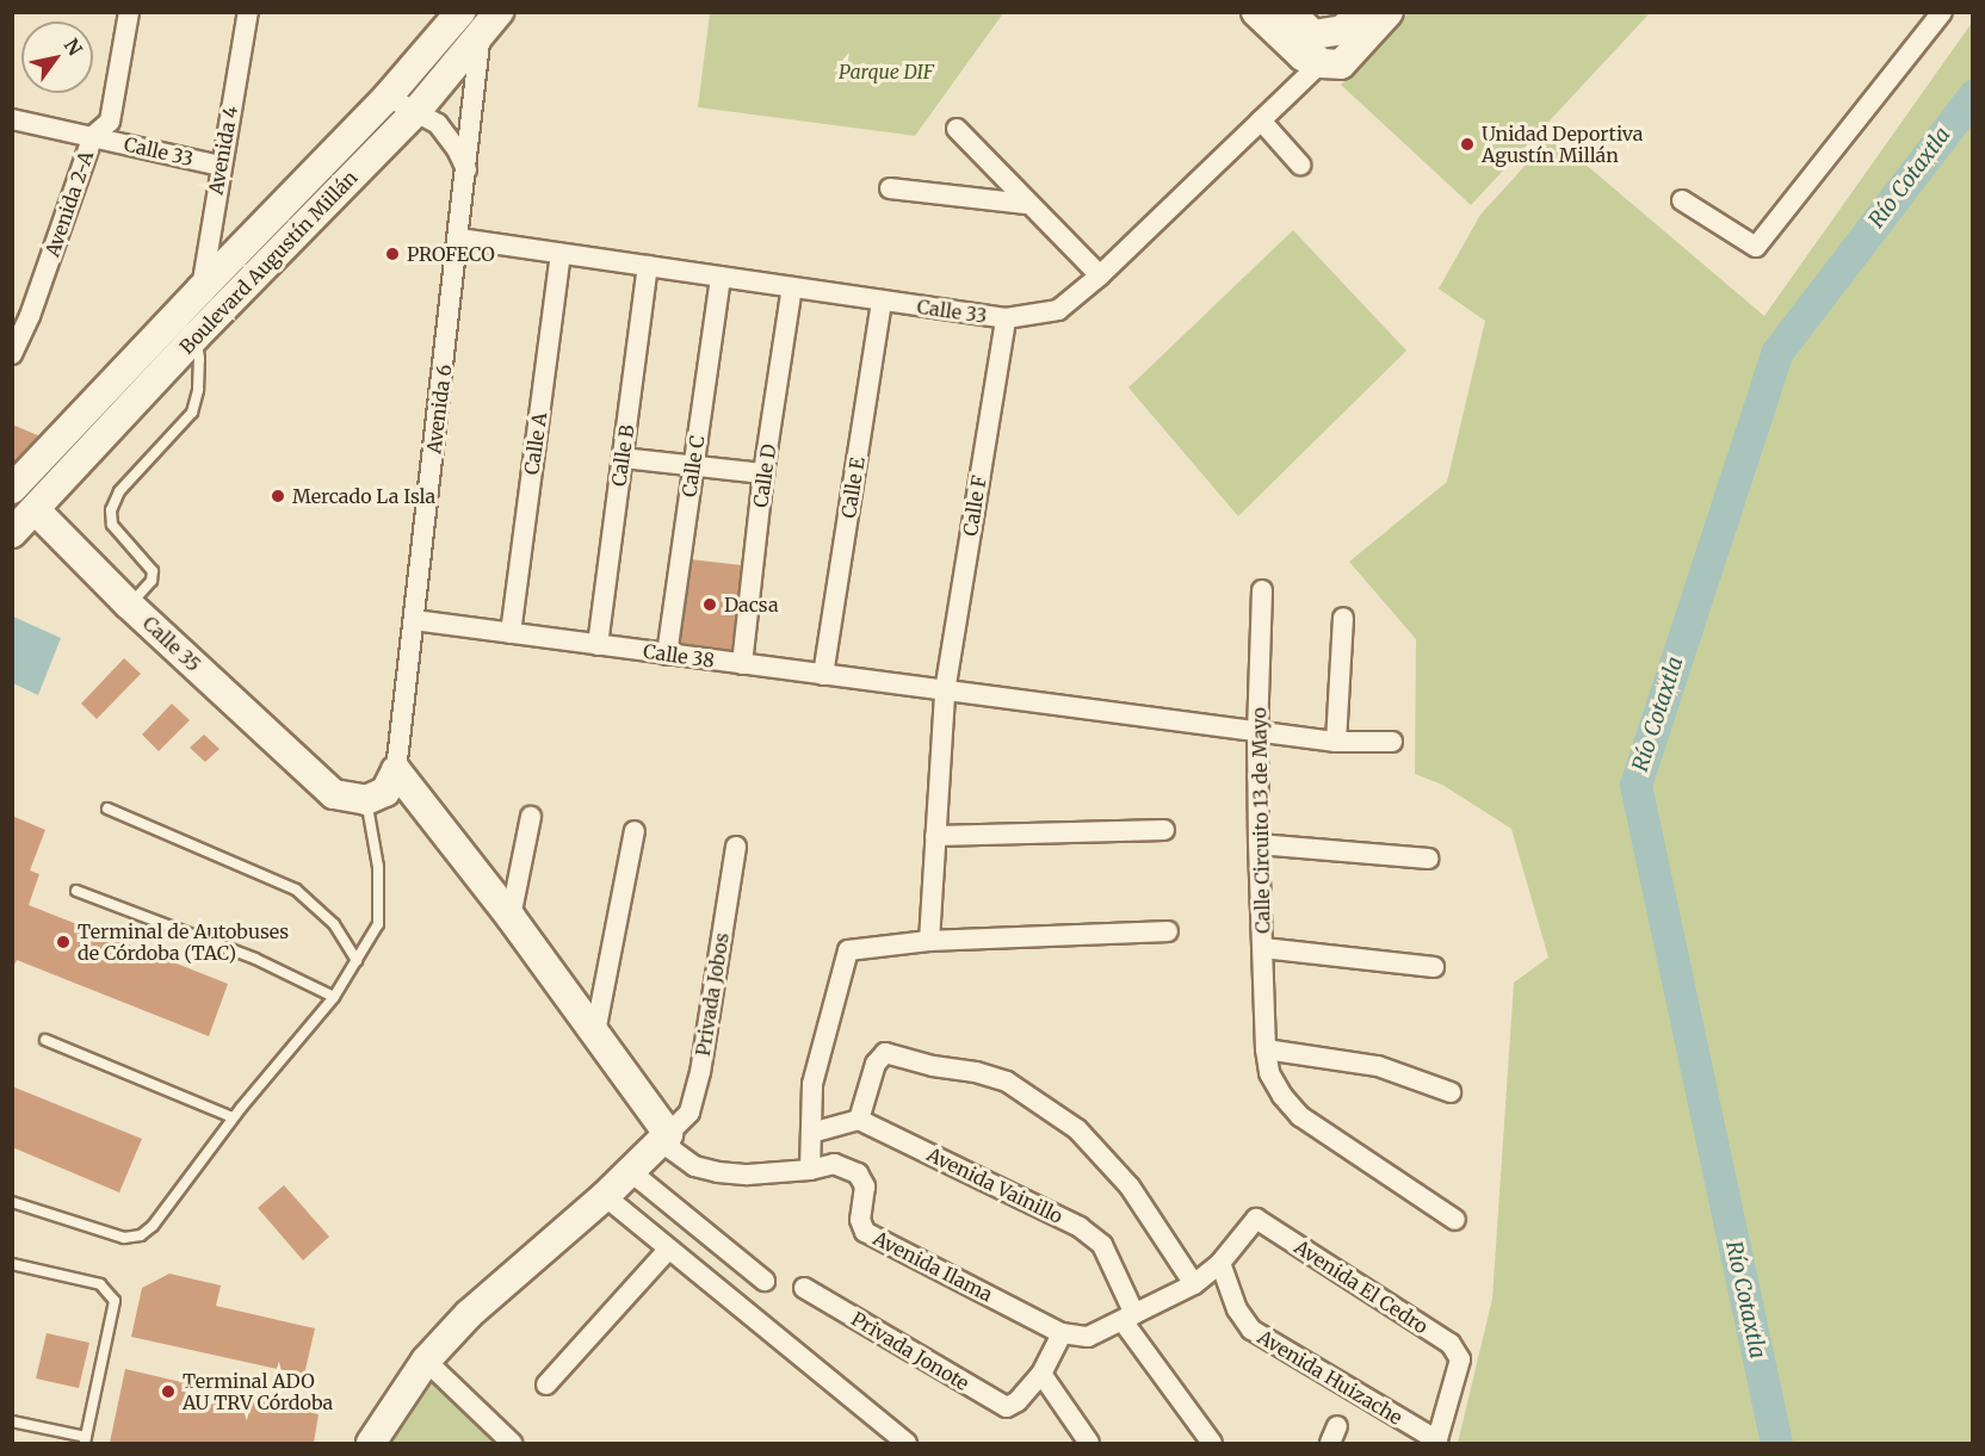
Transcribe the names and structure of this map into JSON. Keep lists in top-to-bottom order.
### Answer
{
  "streets": {
    "street": [
      "Avenida 4",
      "Calle 33",
      "Avenida 2-A",
      "Boulevard Augustín Millán",
      "Avenida 6",
      "Calle A",
      "Calle B",
      "Calle C",
      "Calle D",
      "Calle E",
      "Calle F",
      "Calle 35",
      "Calle 38",
      "Calle Circuito 13 de Mayo",
      "Privada Jobos",
      "Avenida Vainillo",
      "Avenida Ilama",
      "Avenida El Cedro",
      "Privada Jonote",
      "Avenida Huizache"
    ]
  },
  "crossings": [
    ["Avenida 4", "Calle 33"],
    ["Avenida 4", "Boulevard Augustín Millán"],
    ["Calle 33", "Avenida 2-A"],
    ["Calle 33", "Avenida 6"],
    ["Calle 33", "Calle A"],
    ["Calle 33", "Calle B"],
    ["Calle 33", "Calle C"],
    ["Calle 33", "Calle D"],
    ["Calle 33", "Calle E"],
    ["Calle 33", "Calle F"],
    ["Boulevard Augustín Millán", "Avenida 6"],
    ["Boulevard Augustín Millán", "Calle 35"],
    ["Avenida 6", "Calle 38"],
    ["Calle A", "Calle 38"],
    ["Calle B", "Calle 38"],
    ["Calle C", "Calle 38"],
    ["Calle D", "Calle 38"],
    ["Calle E", "Calle 38"],
    ["Calle F", "Calle 38"],
    ["Calle 38", "Calle Circuito 13 de Mayo"],
    ["Avenida El Cedro", "Avenida Huizache"]
  ],
  "water": ["Río Cotaxtla"],
  "parks": ["Parque DIF"],
  "places": [
    "Unidad Deportiva Agustín Millán",
    "PROFECO",
    "Mercado La Isla",
    "Dacsa",
    "Terminal de Autobuses de Córdoba (TAC)",
    "Terminal ADO AU TRV Córdoba"
  ],
  "north": "top right"
}
